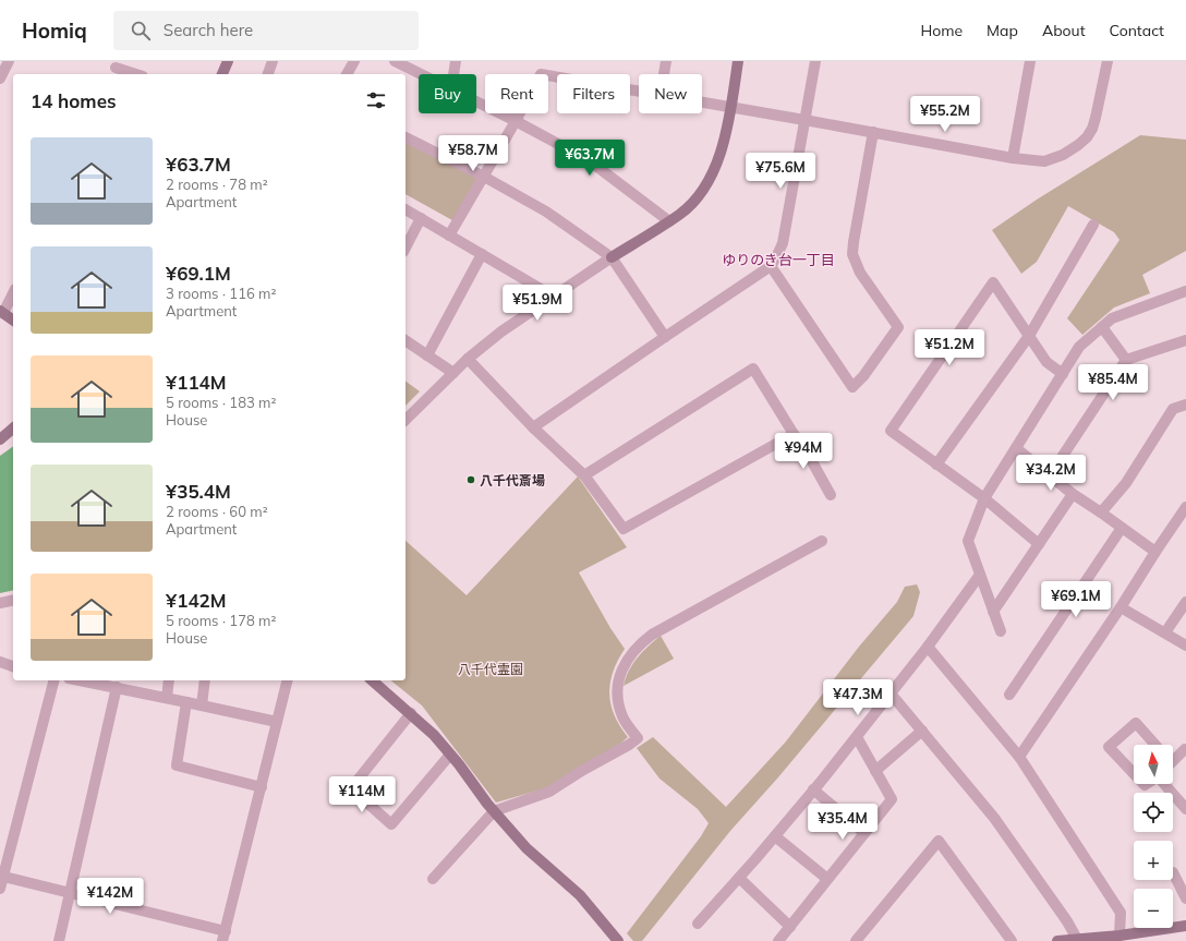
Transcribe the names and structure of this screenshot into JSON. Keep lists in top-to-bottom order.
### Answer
{
  "districts": ["ゆりのき台一丁目"],
  "parks": ["八千代霊園"],
  "places": ["八千代斎場"],
  "north": "top",
  "page": {
    "header": "Homiq",
    "search": "Search here",
    "nav": [
      "Home",
      "Map",
      "About",
      "Contact"
    ],
    "chip": [
      "Buy",
      "Rent",
      "Filters",
      "New"
    ],
    "heading": "14 homes",
    "price": [
      "¥55.2M",
      "¥58.7M",
      "¥63.7M",
      "¥75.6M",
      "¥51.9M",
      "¥51.2M",
      "¥85.4M",
      "¥94M",
      "¥34.2M",
      "¥69.1M",
      "¥47.3M",
      "¥114M",
      "¥35.4M",
      "¥142M"
    ],
    "list": [
      {
        "name": "¥63.7M",
        "note": "2 rooms · 78 m² · Apartment"
      },
      {
        "name": "¥69.1M",
        "note": "3 rooms · 116 m² · Apartment"
      },
      {
        "name": "¥114M",
        "note": "5 rooms · 183 m² · House"
      },
      {
        "name": "¥35.4M",
        "note": "2 rooms · 60 m² · Apartment"
      },
      {
        "name": "¥142M",
        "note": "5 rooms · 178 m² · House"
      }
    ],
    "map_buttons": ["+", "−"]
  }
}
